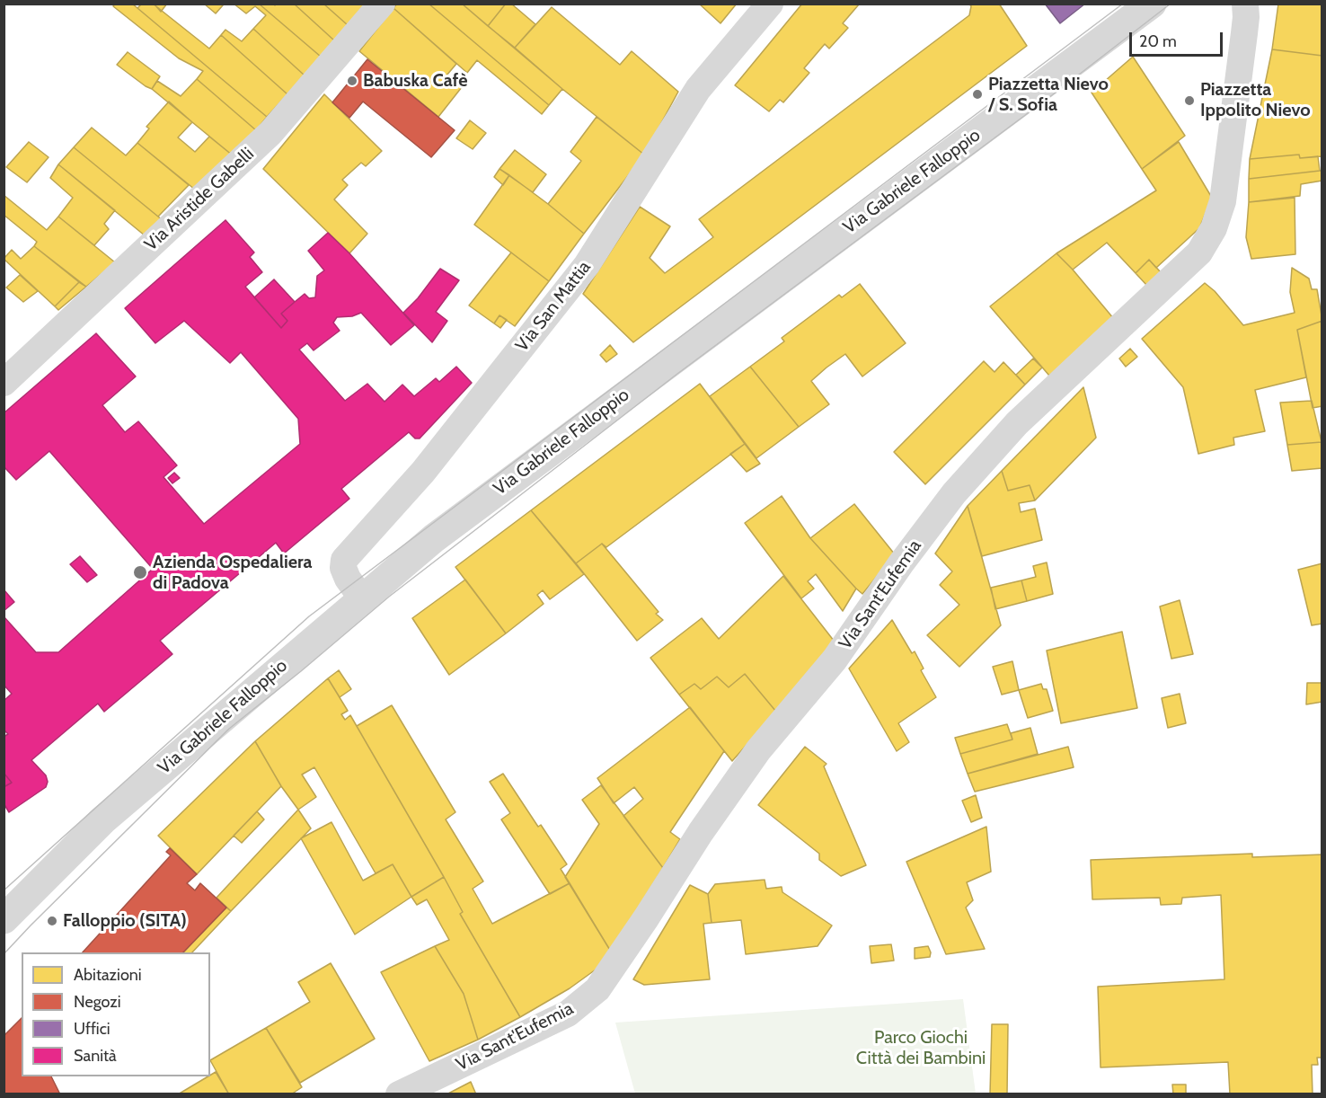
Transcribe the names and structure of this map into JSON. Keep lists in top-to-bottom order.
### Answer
{
  "streets": {
    "street": [
      "Via Gabriele Falloppio",
      "Via Aristide Gabelli",
      "Via San Mattia",
      "Via Sant'Eufemia"
    ]
  },
  "crossings": [
    ["Via Gabriele Falloppio", "Via San Mattia"]
  ],
  "parks": ["Parco Giochi Città dei Bambini"],
  "places": [
    "Babuska Cafè",
    "Piazzetta Nievo / S. Sofia",
    "Piazzetta Ippolito Nievo",
    "Azienda Ospedaliera di Padova",
    "Falloppio (SITA)"
  ],
  "legend": [
    "Abitazioni",
    "Negozi",
    "Uffici",
    "Sanità"
  ],
  "scale_bar": "20 m"
}
